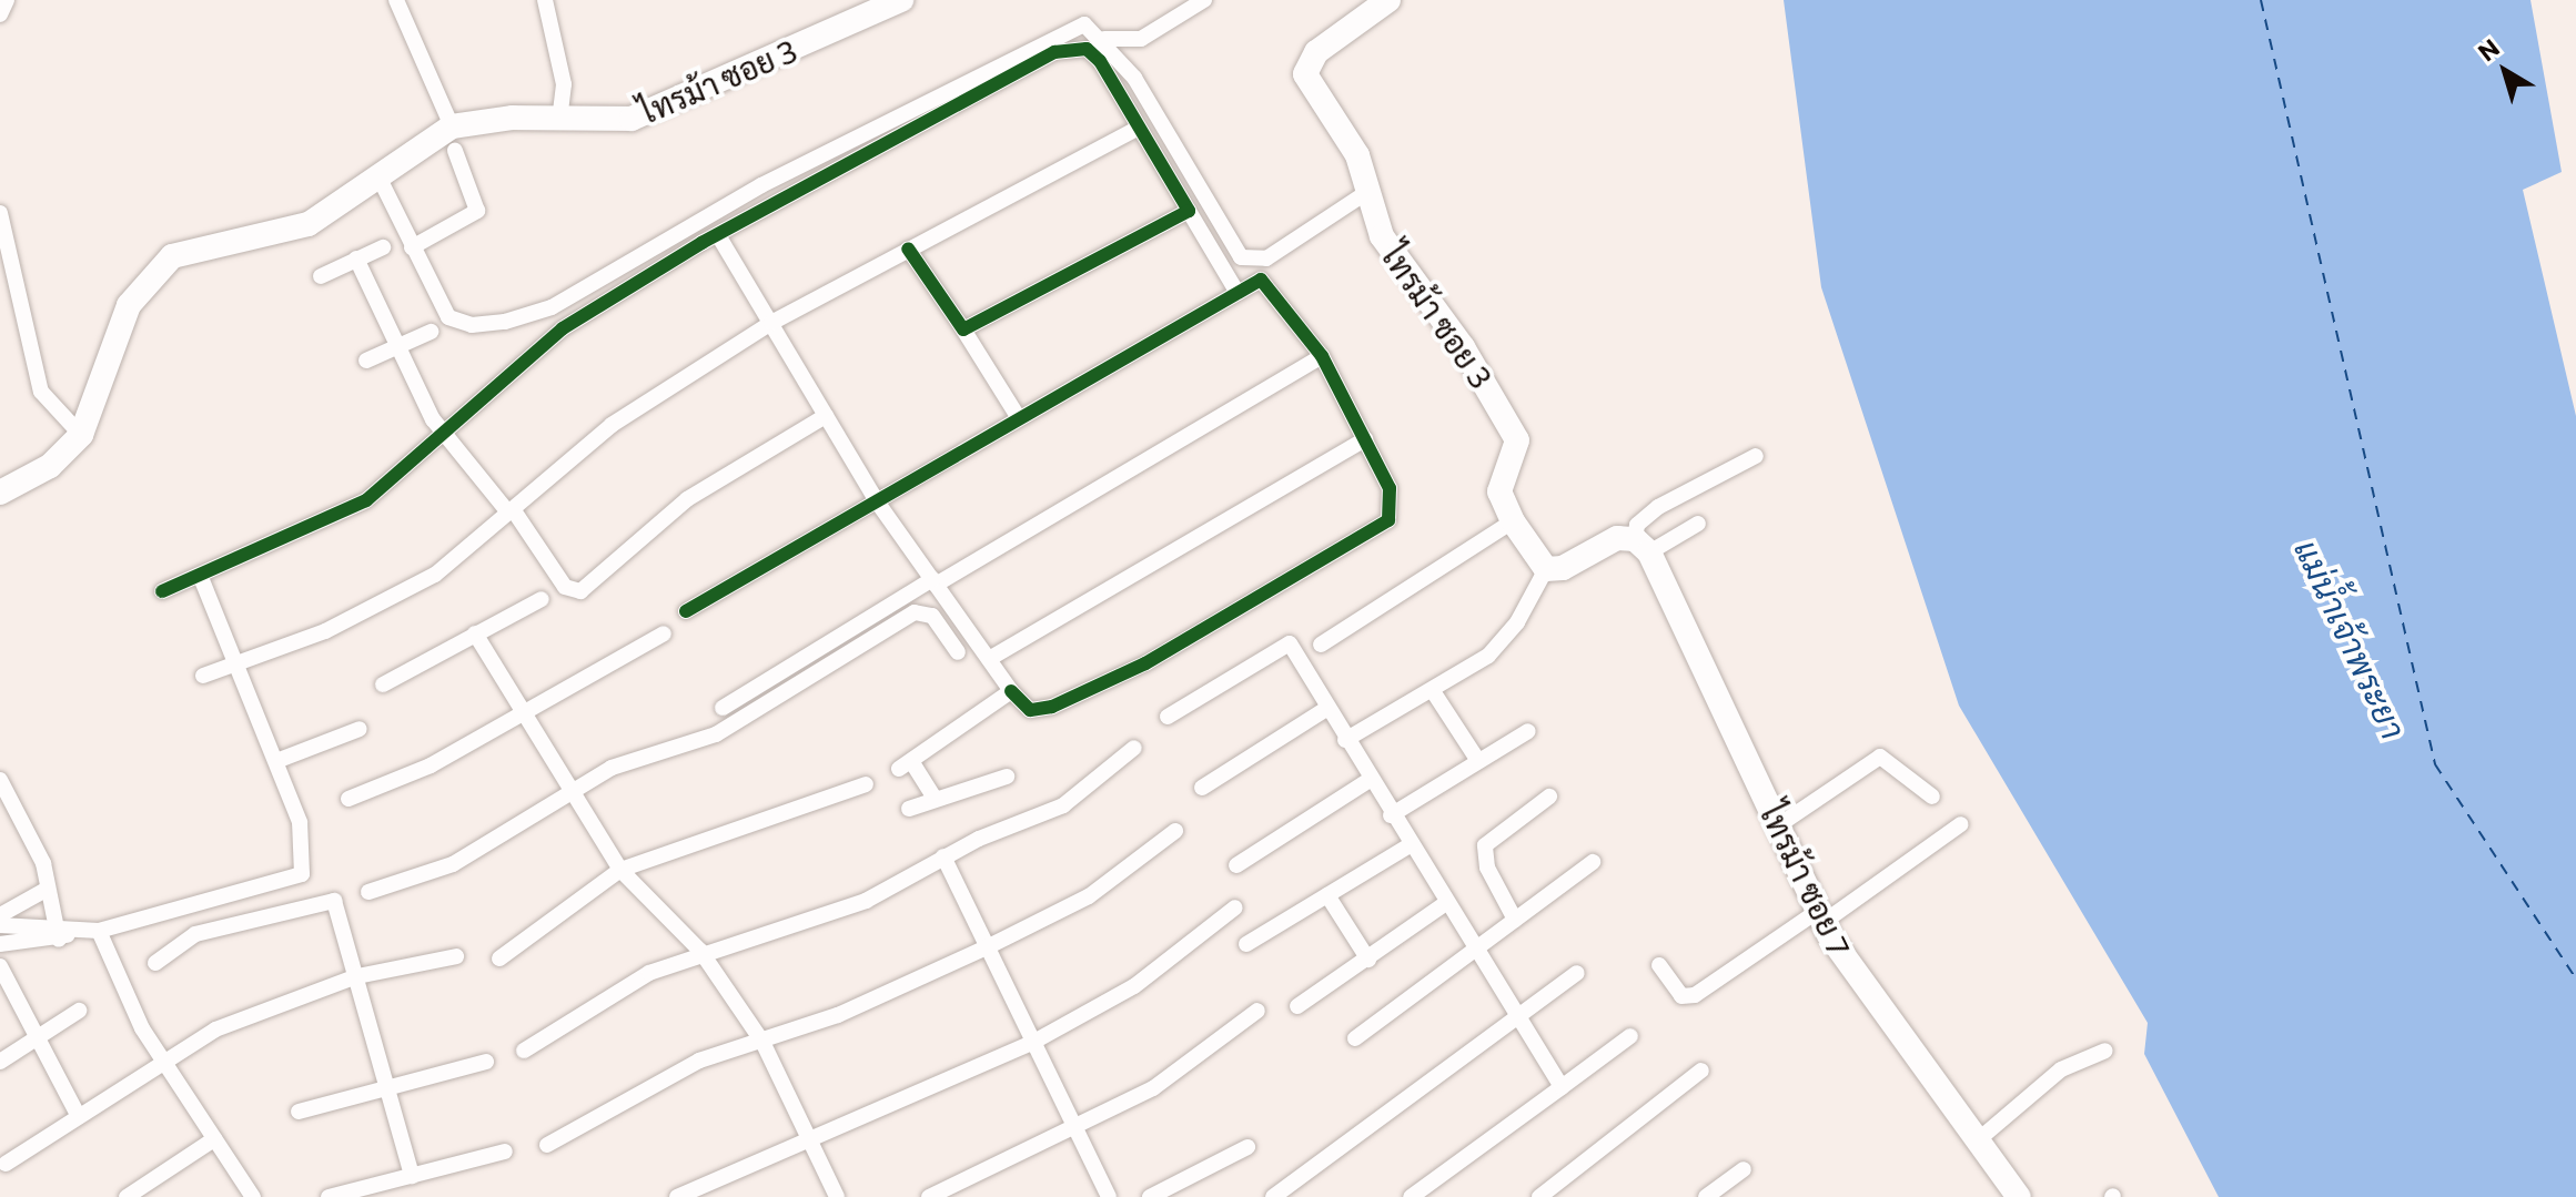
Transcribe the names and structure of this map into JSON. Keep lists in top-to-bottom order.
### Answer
{
  "streets": {
    "street": ["ไทรม้า ซอย 3", "ไทรม้า ซอย 7"]
  },
  "water": ["แม่น้ำเจ้าพระยา"],
  "north": "top left"
}
